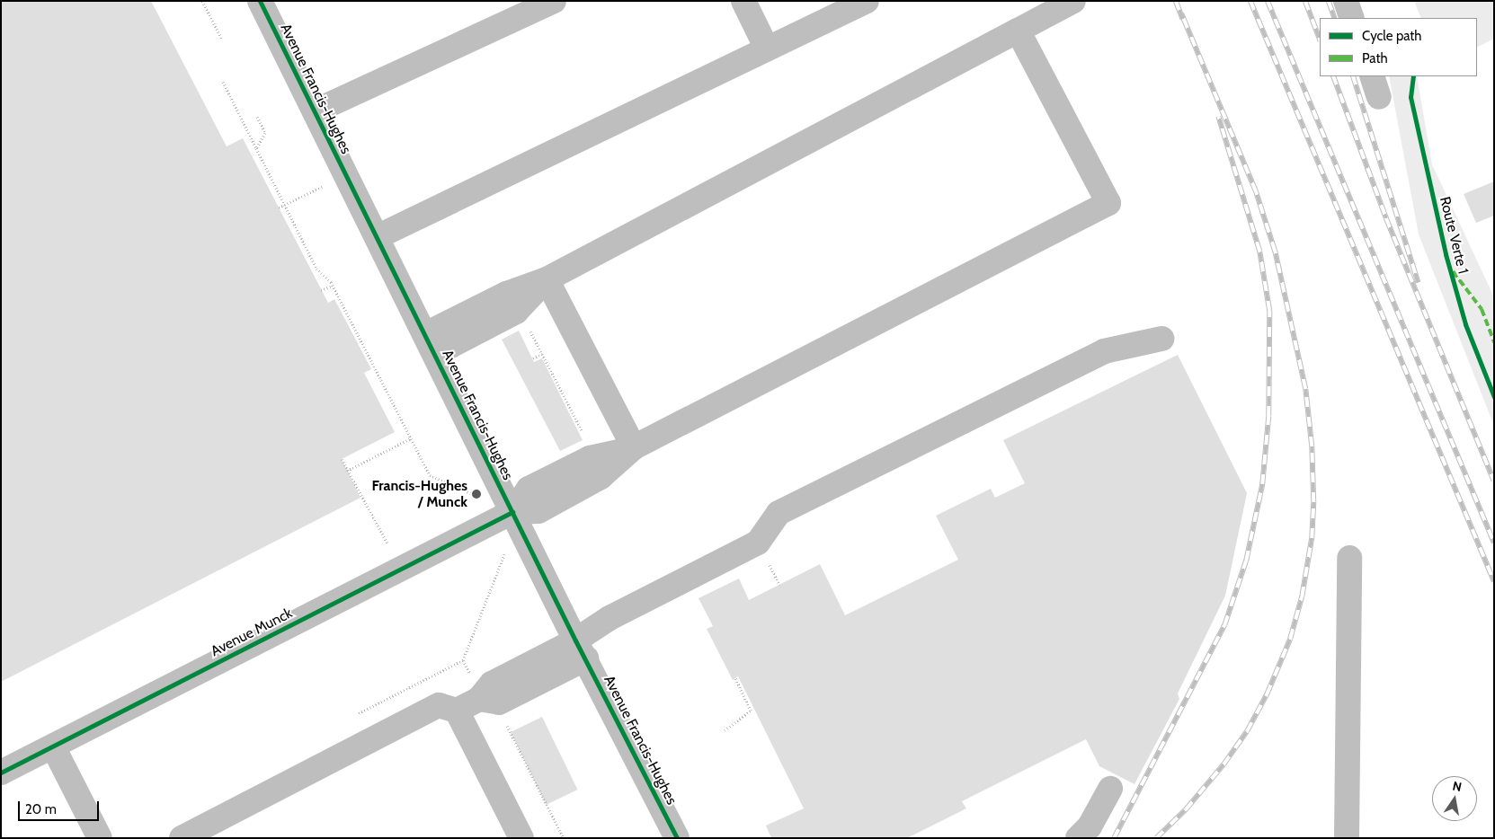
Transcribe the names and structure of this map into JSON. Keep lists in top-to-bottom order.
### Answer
{
  "streets": {
    "street": ["Avenue Francis-Hughes", "Avenue Munck"],
    "cycle path": ["Route Verte 1"]
  },
  "crossings": [
    ["Avenue Francis-Hughes", "Avenue Munck"]
  ],
  "places": ["Francis-Hughes / Munck"],
  "legend": ["Cycle path", "Path"],
  "scale_bar": "20 m",
  "north": "top"
}
